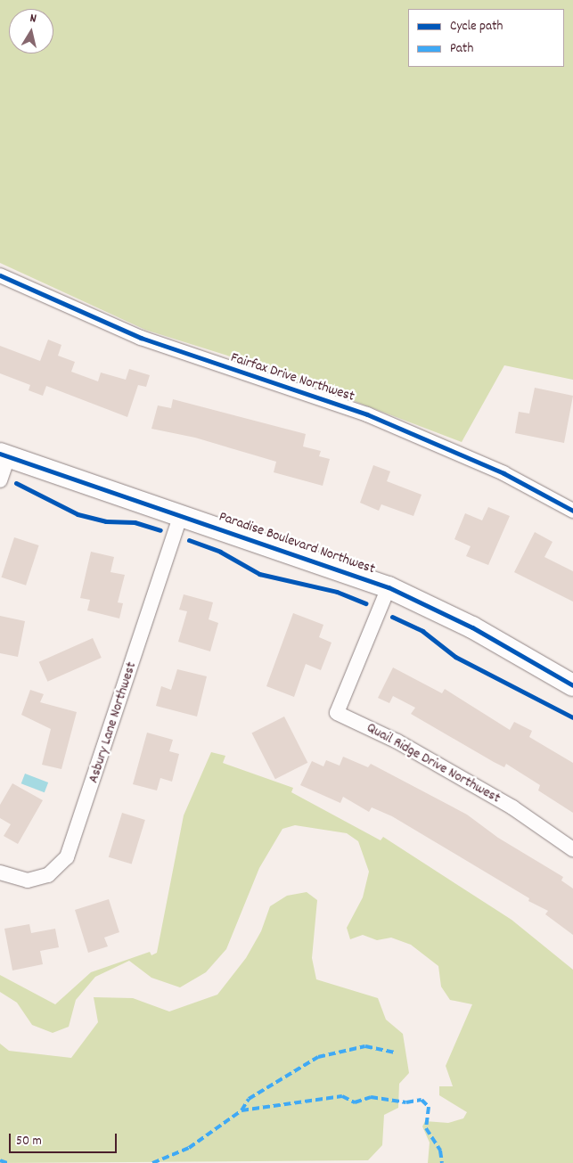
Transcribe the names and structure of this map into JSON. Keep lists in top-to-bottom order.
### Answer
{
  "streets": {
    "street": [
      "Fairfax Drive Northwest",
      "Paradise Boulevard Northwest",
      "Asbury Lane Northwest",
      "Quail Ridge Drive Northwest"
    ]
  },
  "crossings": [
    ["Paradise Boulevard Northwest", "Asbury Lane Northwest"],
    ["Paradise Boulevard Northwest", "Quail Ridge Drive Northwest"]
  ],
  "legend": ["Cycle path", "Path"],
  "scale_bar": "50 m",
  "north": "top"
}
